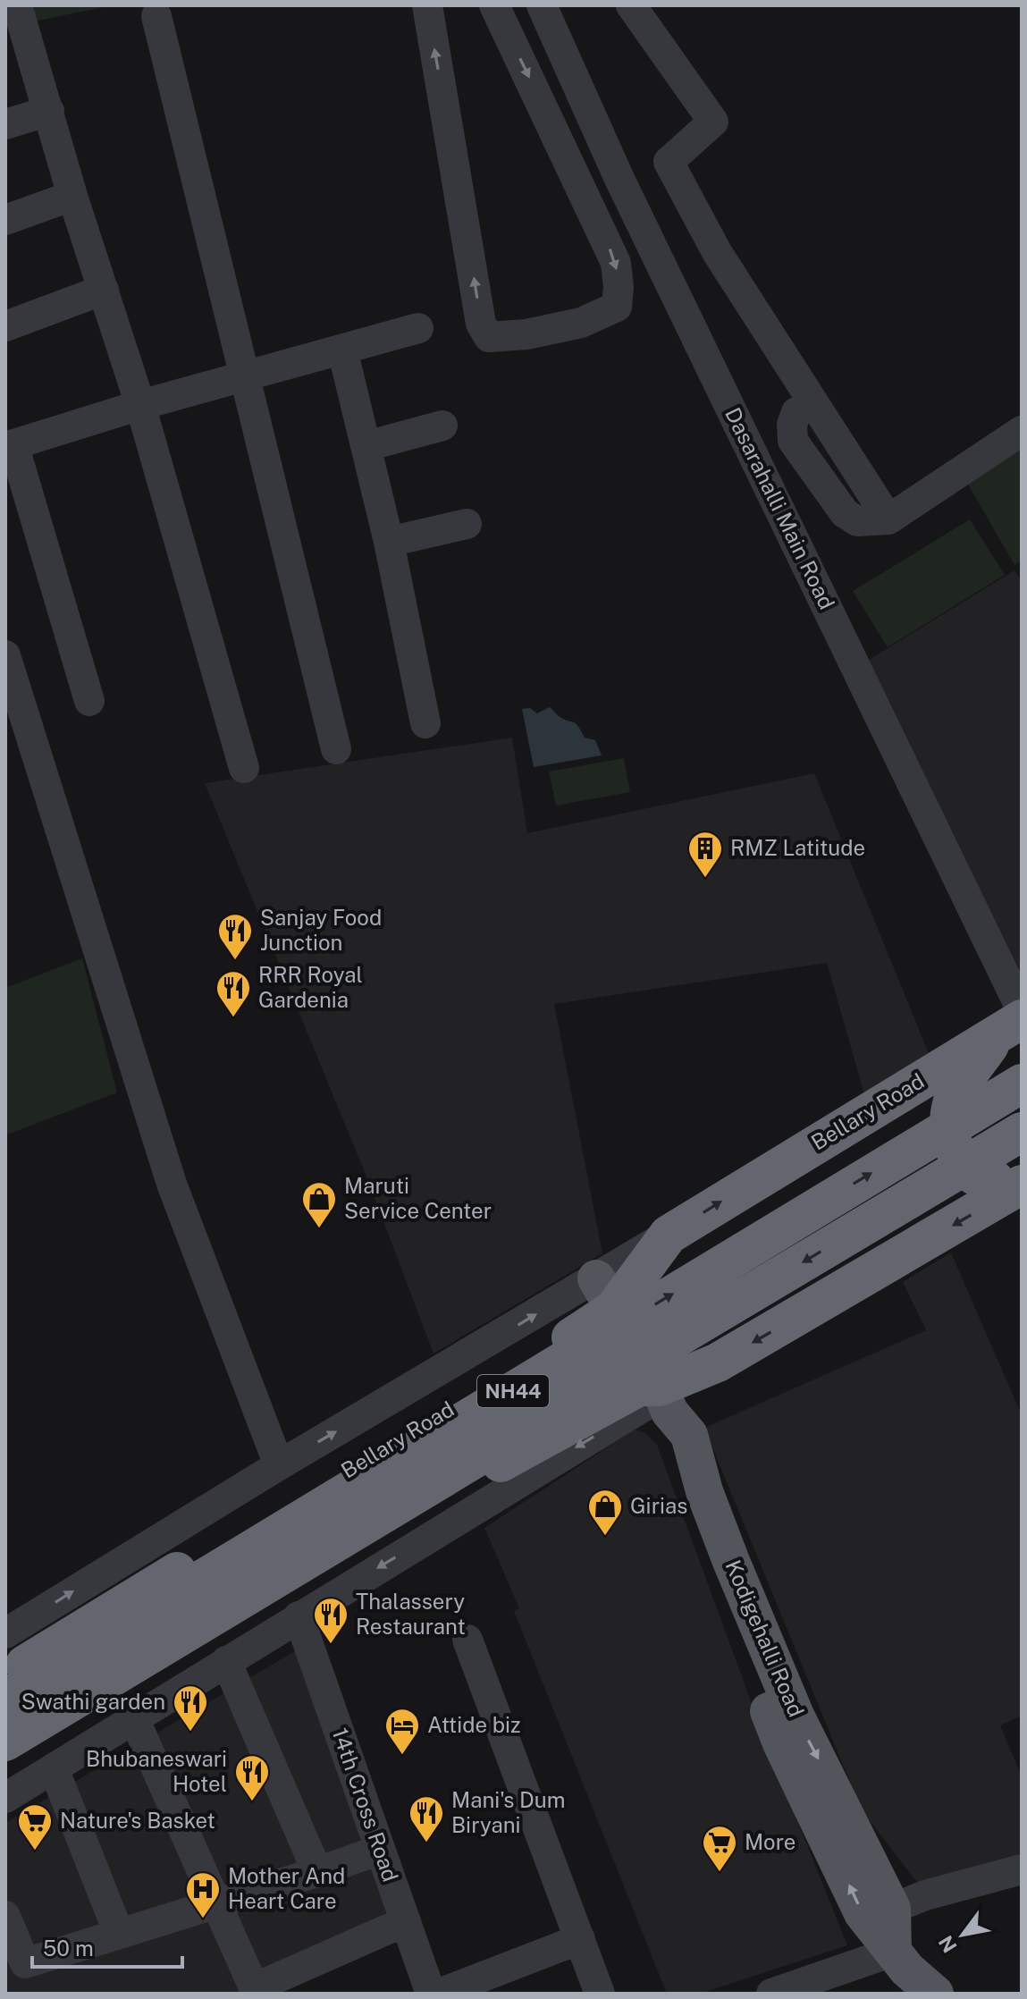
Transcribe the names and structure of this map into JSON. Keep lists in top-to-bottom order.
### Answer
{
  "streets": {
    "highway": ["Bellary Road", "NH44"],
    "main road": ["Kodigehalli Road"],
    "street": ["Dasarahalli Main Road", "14th Cross Road"]
  },
  "crossings": [
    ["Dasarahalli Main Road", "Bellary Road"],
    ["Bellary Road", "Kodigehalli Road"]
  ],
  "places": {
    "building": ["RMZ Latitude"],
    "restaurant": [
      "Sanjay Food Junction",
      "RRR Royal Gardenia",
      "Thalassery Restaurant",
      "Swathi garden",
      "Bhubaneswari Hotel",
      "Mani's Dum Biryani"
    ],
    "shop": ["Maruti Service Center", "Girias"],
    "hotel": ["Attide biz"],
    "supermarket": ["Nature's Basket", "More"],
    "hospital": ["Mother And Heart Care"]
  },
  "scale_bar": "50 m",
  "north": "bottom left"
}
